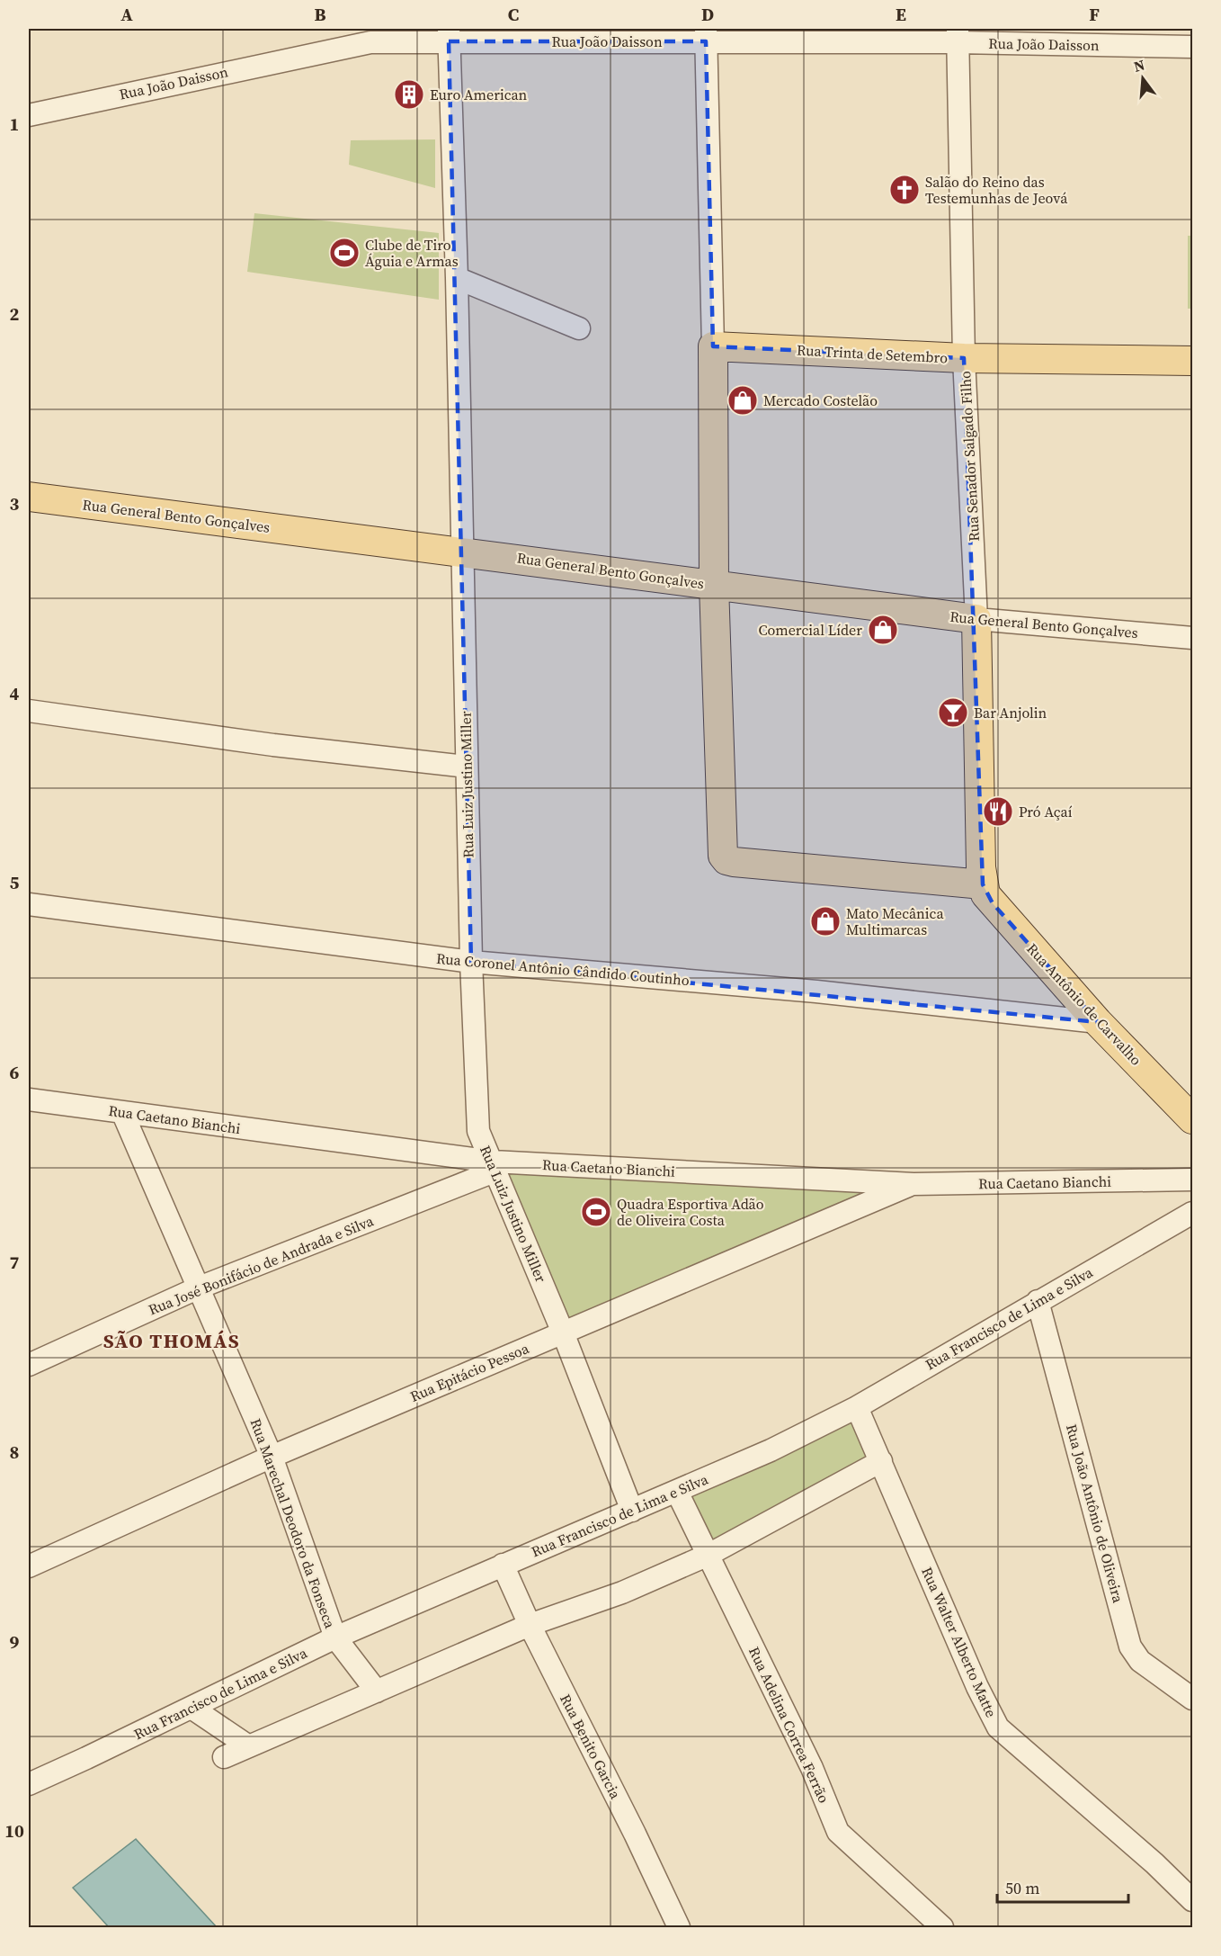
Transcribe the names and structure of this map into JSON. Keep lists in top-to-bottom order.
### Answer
{
  "streets": {
    "main road": [
      "Rua Trinta de Setembro",
      "Rua Senador Salgado Filho",
      "Rua General Bento Gonçalves",
      "Rua Antônio de Carvalho"
    ],
    "street": [
      "Rua João Daisson",
      "Rua Luiz Justino Miller",
      "Rua Coronel Antônio Cândido Coutinho",
      "Rua Caetano Bianchi",
      "Rua José Bonifácio de Andrada e Silva",
      "Rua Francisco de Lima e Silva",
      "Rua Epitácio Pessoa",
      "Rua João Antônio de Oliveira",
      "Rua Marechal Deodoro da Fonseca",
      "Rua Walter Alberto Matte",
      "Rua Adelina Correa Ferrão",
      "Rua Benito Garcia"
    ]
  },
  "crossings": [
    ["Rua João Daisson", "Rua Senador Salgado Filho"],
    ["Rua João Daisson", "Rua Luiz Justino Miller"],
    ["Rua Trinta de Setembro", "Rua Senador Salgado Filho"],
    ["Rua Senador Salgado Filho", "Rua General Bento Gonçalves"],
    ["Rua Senador Salgado Filho", "Rua Antônio de Carvalho"],
    ["Rua General Bento Gonçalves", "Rua Luiz Justino Miller"],
    ["Rua Luiz Justino Miller", "Rua Coronel Antônio Cândido Coutinho"],
    ["Rua Luiz Justino Miller", "Rua Caetano Bianchi"],
    ["Rua Luiz Justino Miller", "Rua José Bonifácio de Andrada e Silva"],
    ["Rua Luiz Justino Miller", "Rua Francisco de Lima e Silva"],
    ["Rua Luiz Justino Miller", "Rua Epitácio Pessoa"],
    ["Rua Coronel Antônio Cândido Coutinho", "Rua Antônio de Carvalho"],
    ["Rua Caetano Bianchi", "Rua José Bonifácio de Andrada e Silva"],
    ["Rua Caetano Bianchi", "Rua Epitácio Pessoa"],
    ["Rua Caetano Bianchi", "Rua Marechal Deodoro da Fonseca"],
    ["Rua José Bonifácio de Andrada e Silva", "Rua Marechal Deodoro da Fonseca"],
    ["Rua Francisco de Lima e Silva", "Rua João Antônio de Oliveira"],
    ["Rua Francisco de Lima e Silva", "Rua Marechal Deodoro da Fonseca"],
    ["Rua Francisco de Lima e Silva", "Rua Walter Alberto Matte"],
    ["Rua Francisco de Lima e Silva", "Rua Adelina Correa Ferrão"],
    ["Rua Francisco de Lima e Silva", "Rua Benito Garcia"],
    ["Rua Epitácio Pessoa", "Rua Marechal Deodoro da Fonseca"]
  ],
  "districts": ["SÃO THOMÁS"],
  "places": {
    "building": ["Euro American"],
    "church": ["Salão do Reino das Testemunhas de Jeová"],
    "sports": ["Clube de Tiro Águia e Armas", "Quadra Esportiva Adão de Oliveira Costa"],
    "shop": ["Mercado Costelão", "Comercial Líder", "Mato Mecânica Multimarcas"],
    "bar": ["Bar Anjolin"],
    "restaurant": ["Pró Açaí"]
  },
  "scale_bar": "50 m",
  "north": "top",
  "grid": {
    "columns": [
      "A",
      "B",
      "C",
      "D",
      "E",
      "F"
    ],
    "rows": [
      "1",
      "2",
      "3",
      "4",
      "5",
      "6",
      "7",
      "8",
      "9",
      "10"
    ]
  }
}
